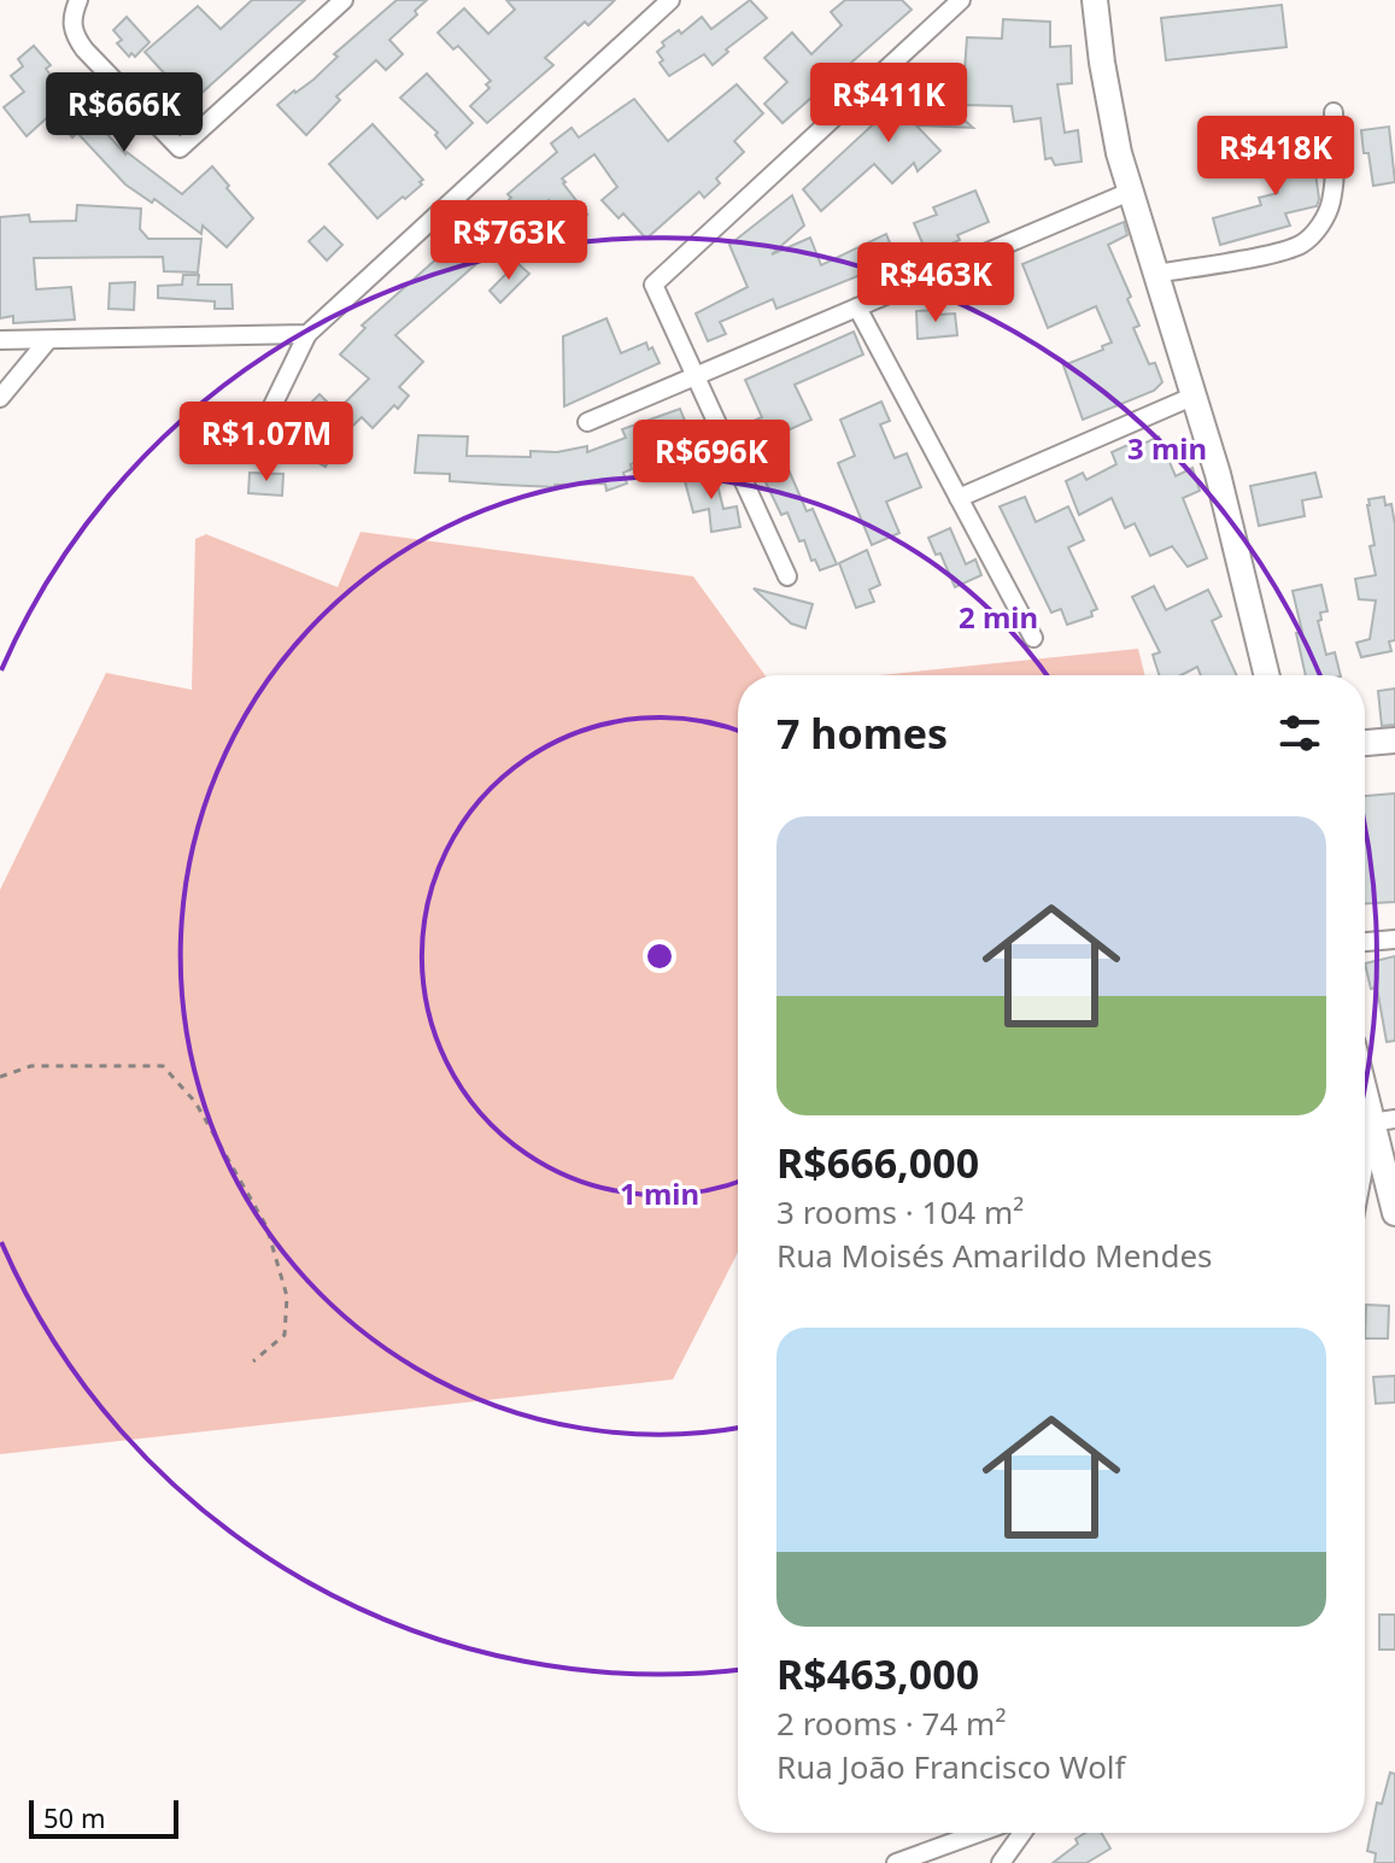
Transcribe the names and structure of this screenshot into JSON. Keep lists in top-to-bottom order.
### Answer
{
  "scale_bar": "50 m",
  "page": {
    "price": [
      "R$411K",
      "R$666K",
      "R$418K",
      "R$763K",
      "R$463K",
      "R$1.07M",
      "R$696K"
    ],
    "heading": "7 homes",
    "list": [
      {
        "name": "R$666,000",
        "note": "3 rooms · 104 m² · Rua Moisés Amarildo Mendes"
      },
      {
        "name": "R$463,000",
        "note": "2 rooms · 74 m² · Rua João Francisco Wolf"
      }
    ],
    "scale": "50 m"
  },
  "rings": ["3 min", "2 min", "1 min"]
}
